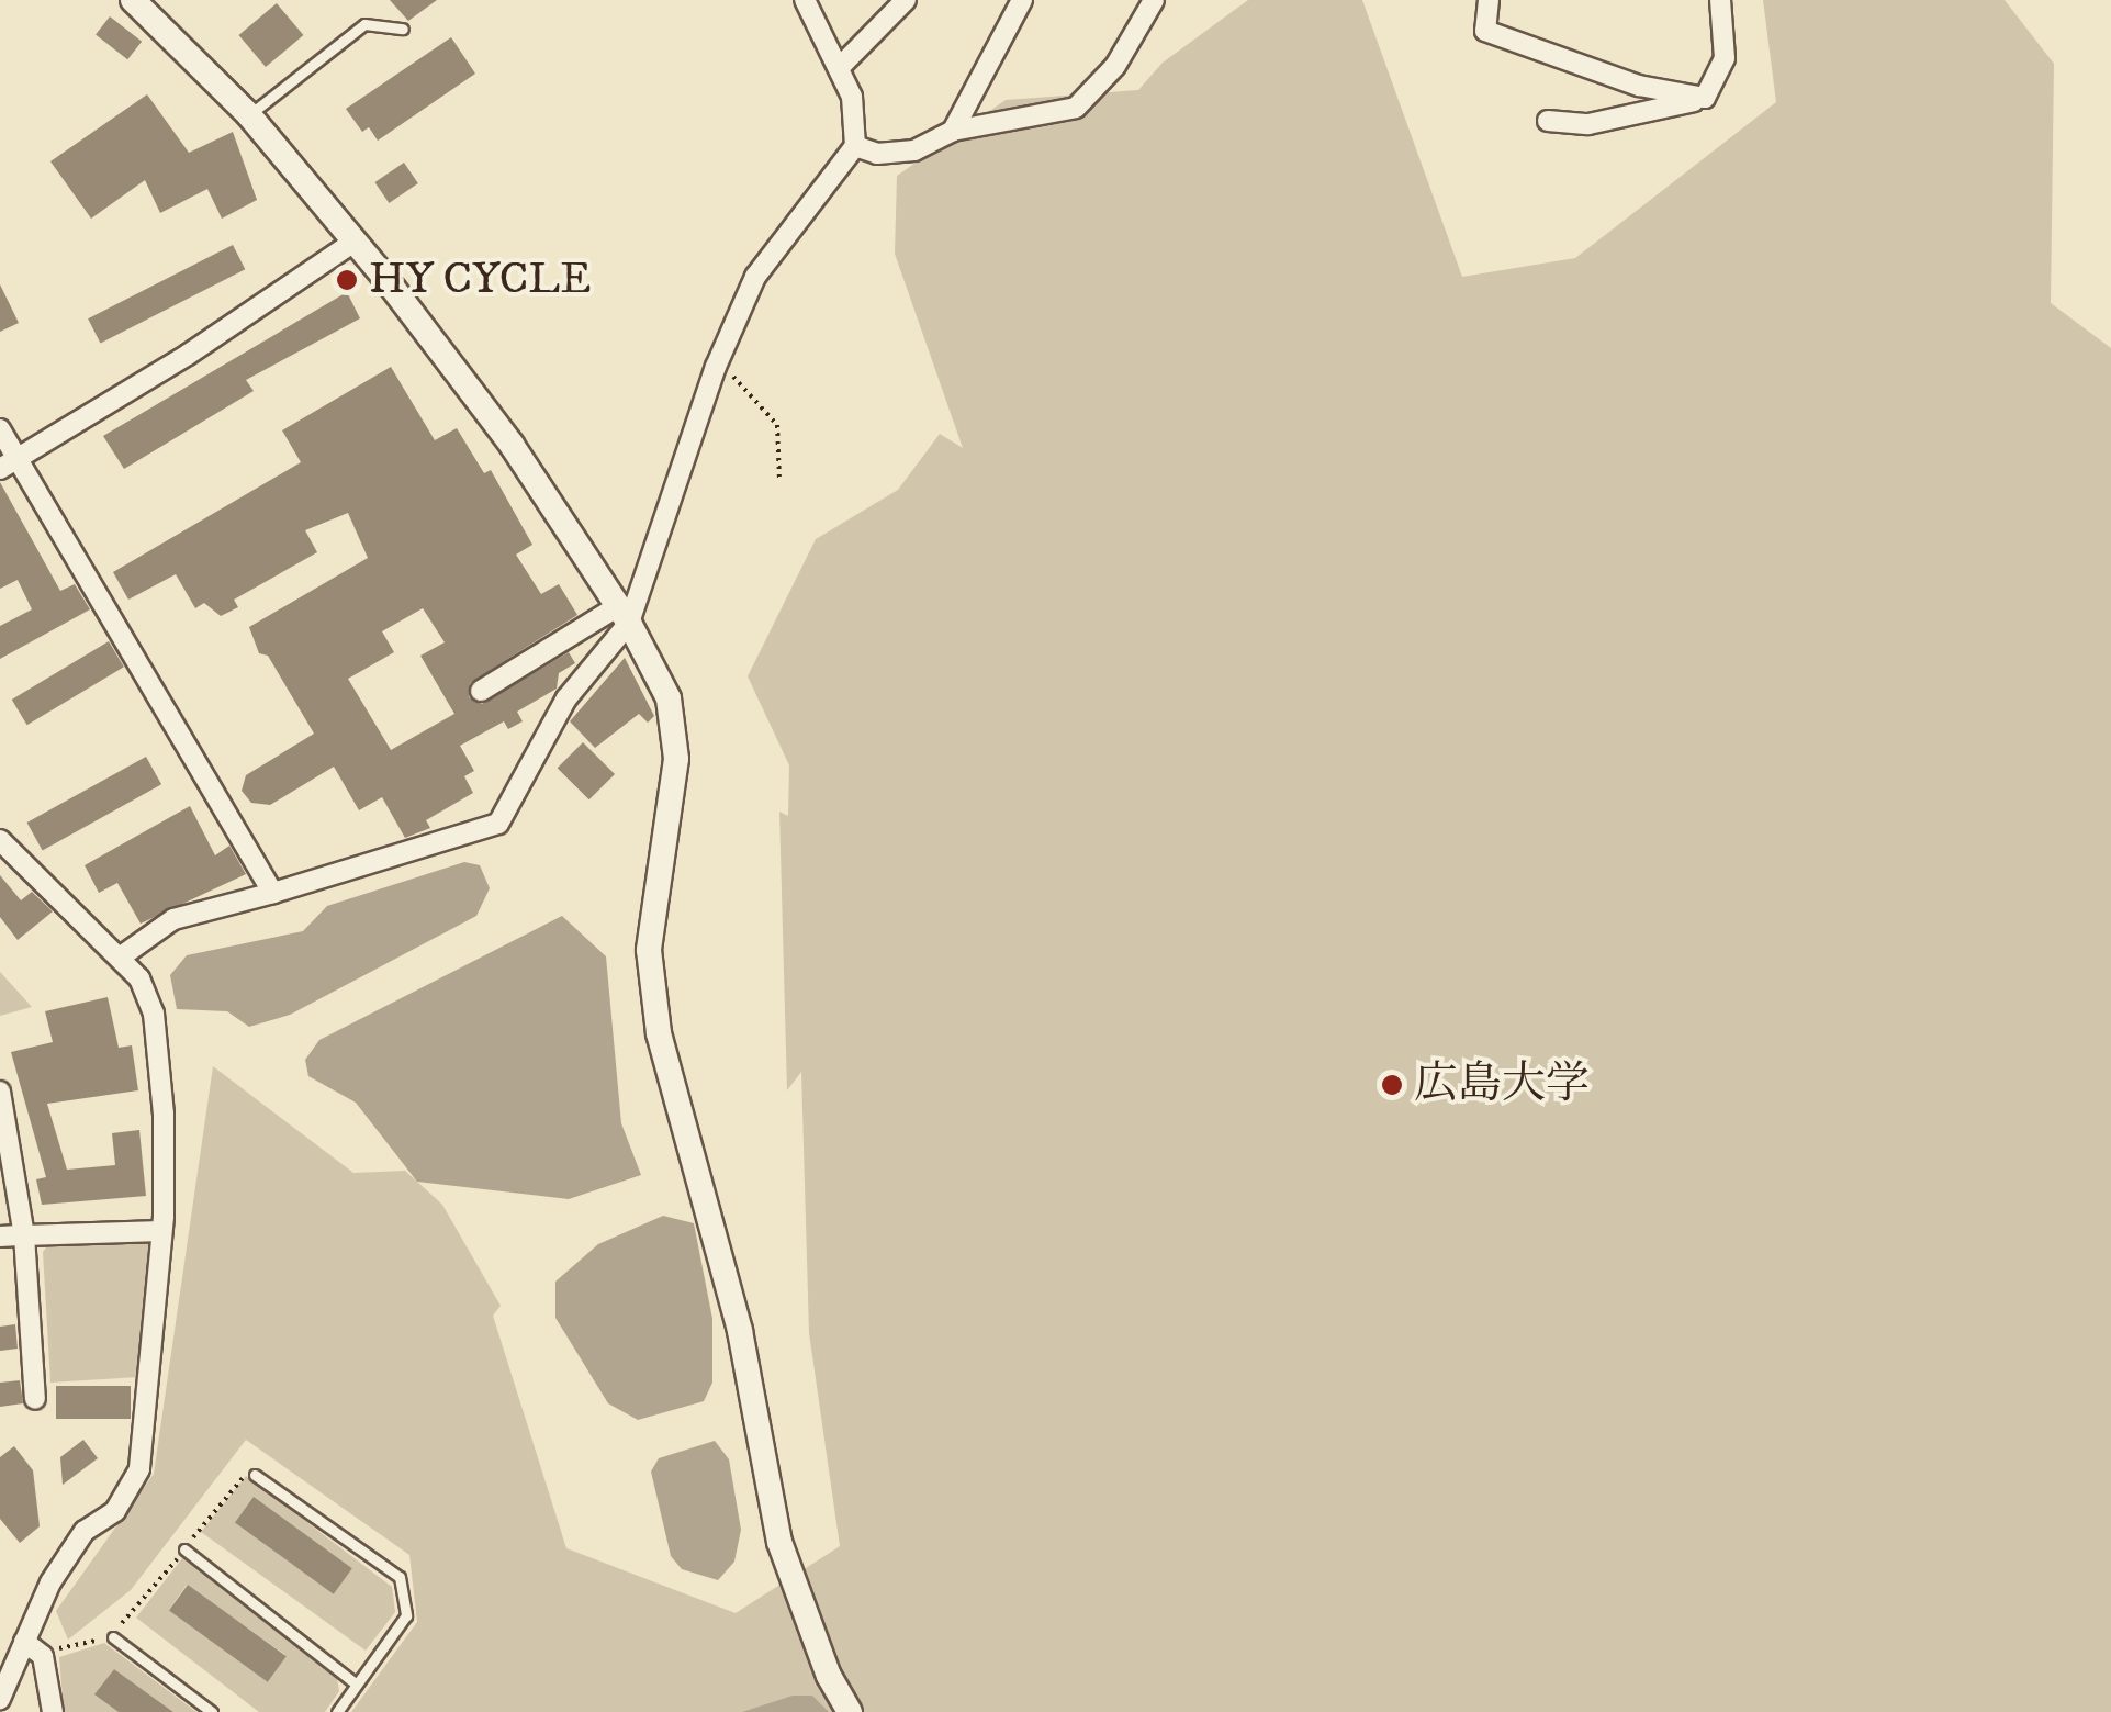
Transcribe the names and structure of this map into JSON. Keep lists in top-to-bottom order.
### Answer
{
  "places": ["HY CYCLE", "広島大学"]
}
